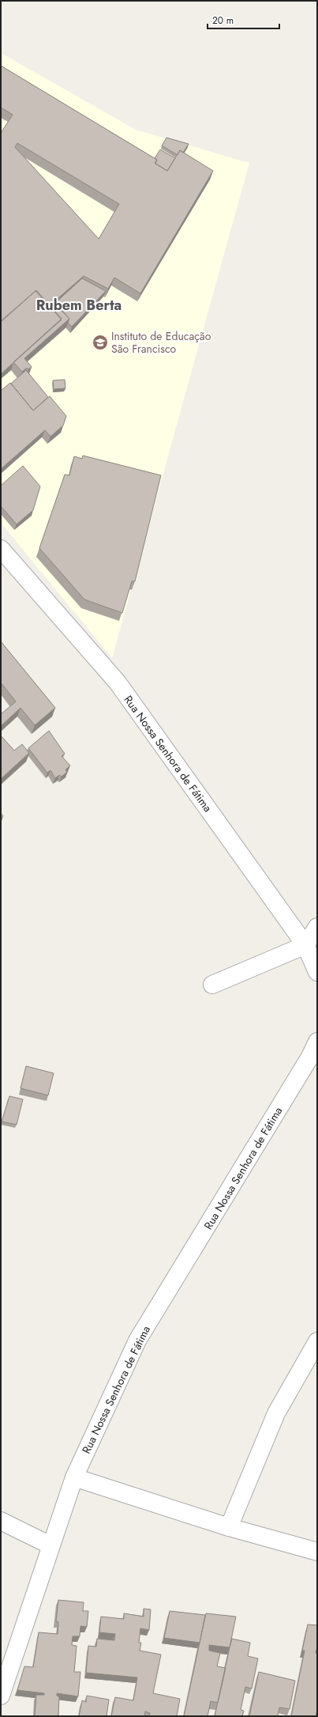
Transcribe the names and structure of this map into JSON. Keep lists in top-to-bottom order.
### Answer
{
  "streets": {
    "street": ["Rua Nossa Senhora de Fátima"]
  },
  "districts": ["Rubem Berta"],
  "places": {
    "school or university": ["Instituto de Educação São Francisco"]
  },
  "scale_bar": "20 m"
}
